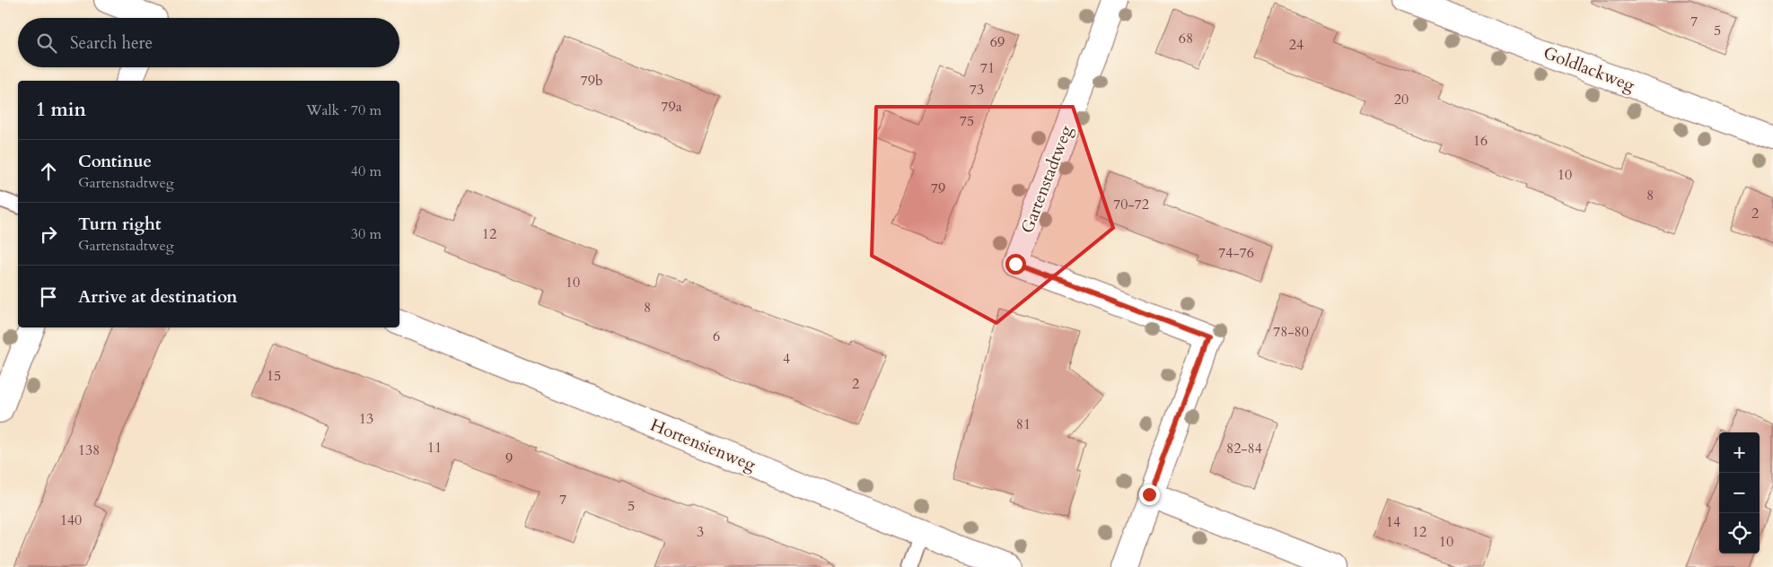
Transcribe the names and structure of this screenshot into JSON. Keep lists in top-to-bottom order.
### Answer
{
  "streets": {
    "street": ["Goldlackweg", "Gartenstadtweg", "Hortensienweg"]
  },
  "house_numbers": [
    "7",
    "5",
    "68",
    "69",
    "24",
    "71",
    "79b",
    "73",
    "20",
    "79a",
    "75",
    "16",
    "10",
    "79",
    "8",
    "70-72",
    "2",
    "12",
    "74-76",
    "10",
    "8",
    "78-80",
    "6",
    "4",
    "15",
    "2",
    "13",
    "81",
    "11",
    "82-84",
    "138",
    "9",
    "7",
    "5",
    "140",
    "14",
    "3",
    "12",
    "10"
  ],
  "page": {
    "search": "Search here",
    "heading": ["1 min", "Walk · 70 m"],
    "list": [
      ["Continue", "Gartenstadtweg", "40 m"],
      ["Turn right", "Gartenstadtweg", "30 m"],
      "Arrive at destination"
    ],
    "map_buttons": ["+", "−"]
  }
}
